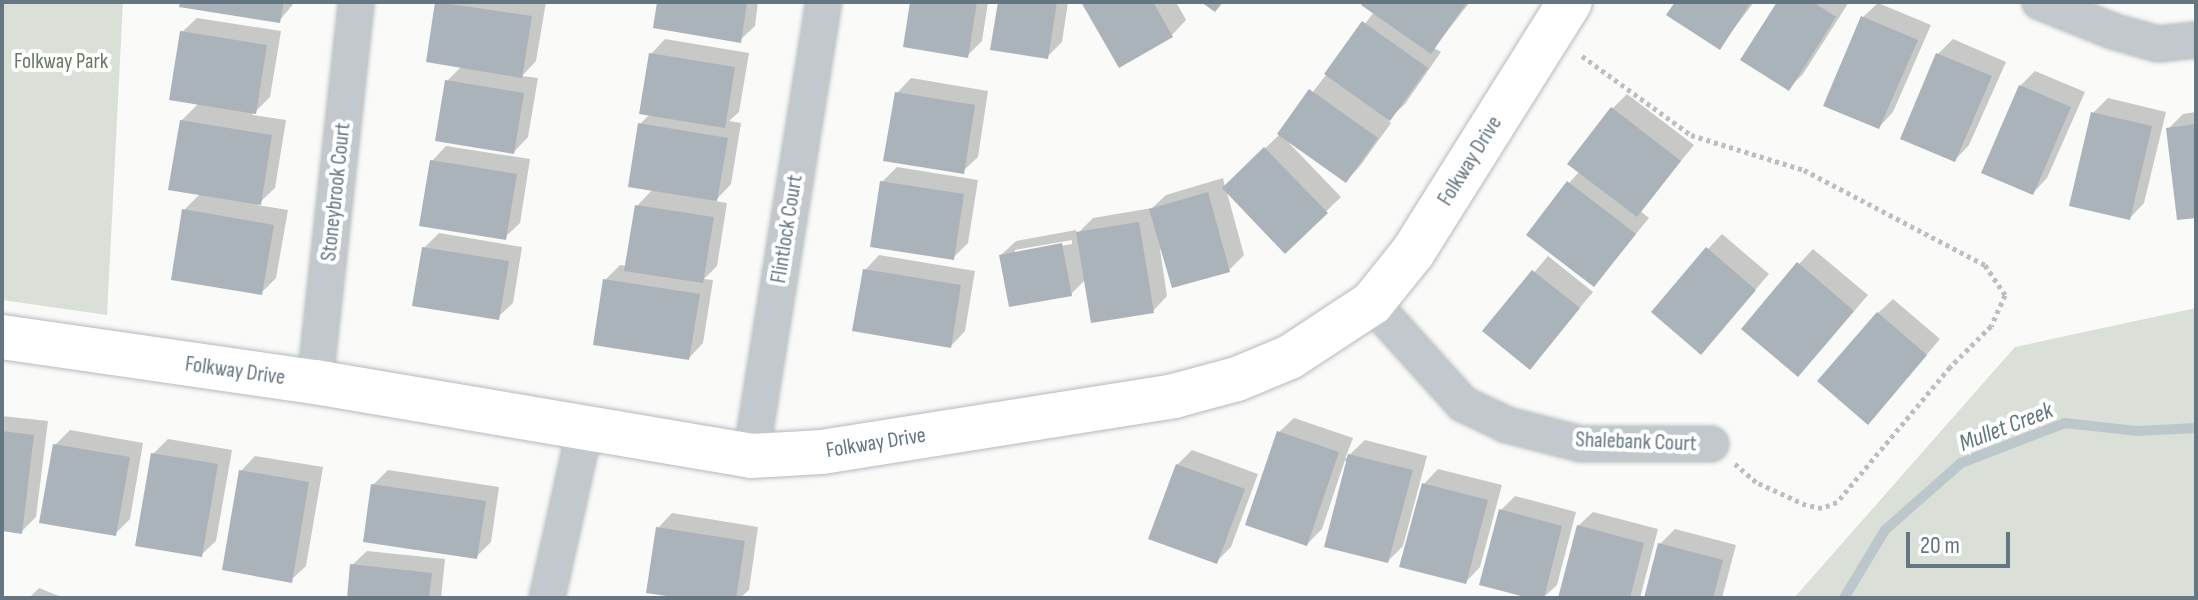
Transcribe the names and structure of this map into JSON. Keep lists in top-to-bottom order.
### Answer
{
  "streets": {
    "street": [
      "Folkway Drive",
      "Stoneybrook Court",
      "Flintlock Court",
      "Shalebank Court"
    ]
  },
  "crossings": [
    ["Folkway Drive", "Stoneybrook Court"],
    ["Folkway Drive", "Flintlock Court"],
    ["Folkway Drive", "Shalebank Court"]
  ],
  "water": ["Mullet Creek"],
  "parks": ["Folkway Park"],
  "scale_bar": "20 m"
}
